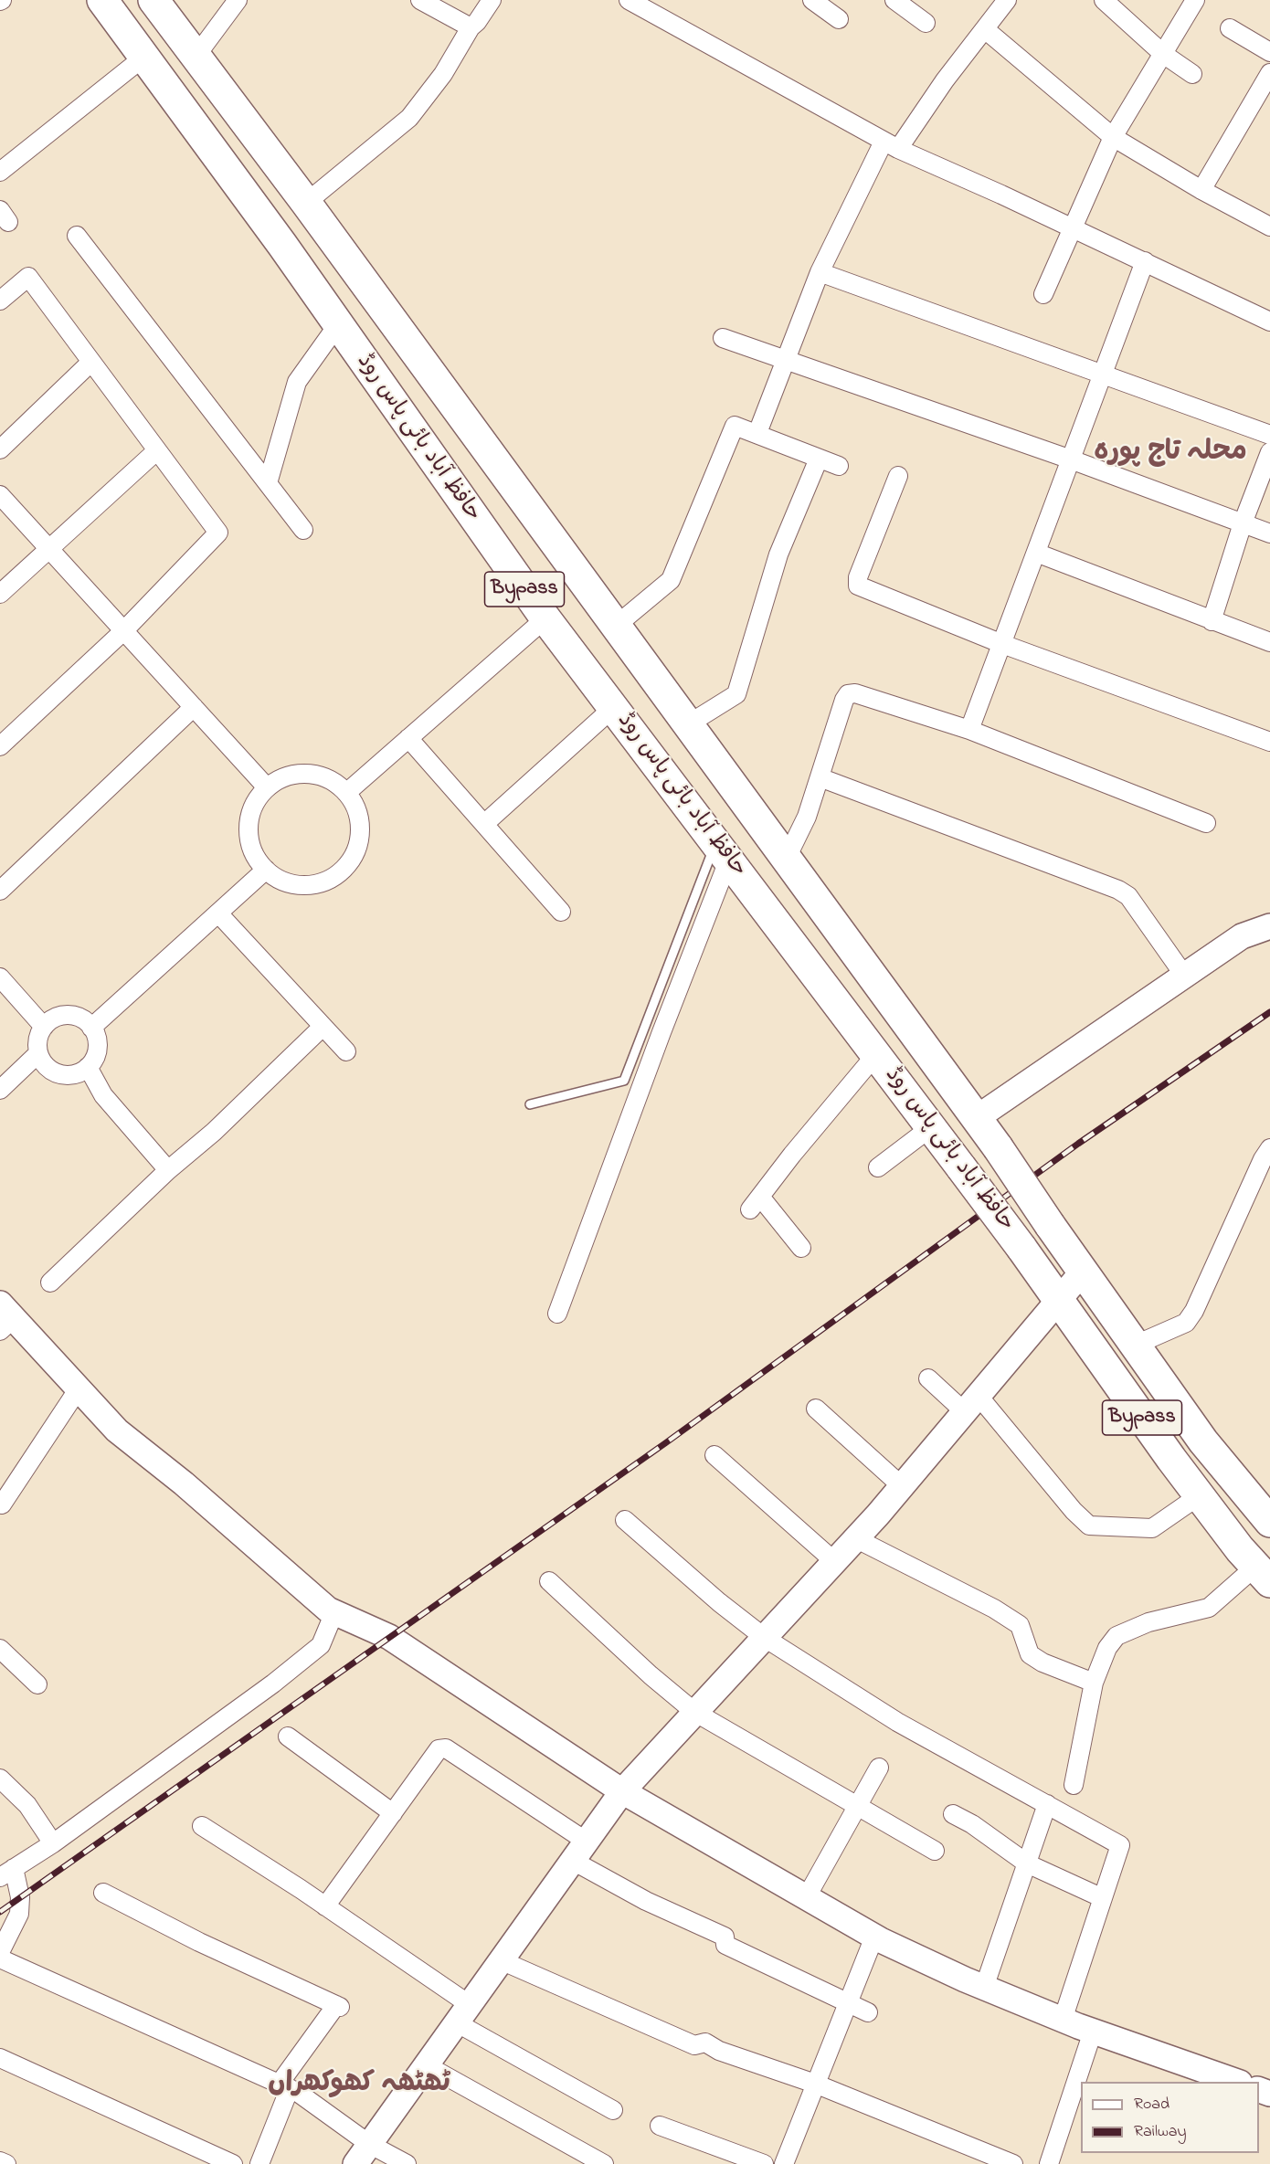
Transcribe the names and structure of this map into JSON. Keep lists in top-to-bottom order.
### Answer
{
  "streets": {
    "highway": ["حافظ آباد بائی پاس روڈ", "Bypass"]
  },
  "districts": ["محلہ تاج پورہ", "ٹھٹھہ کھوکھراں"],
  "legend": ["Road", "Railway"]
}
